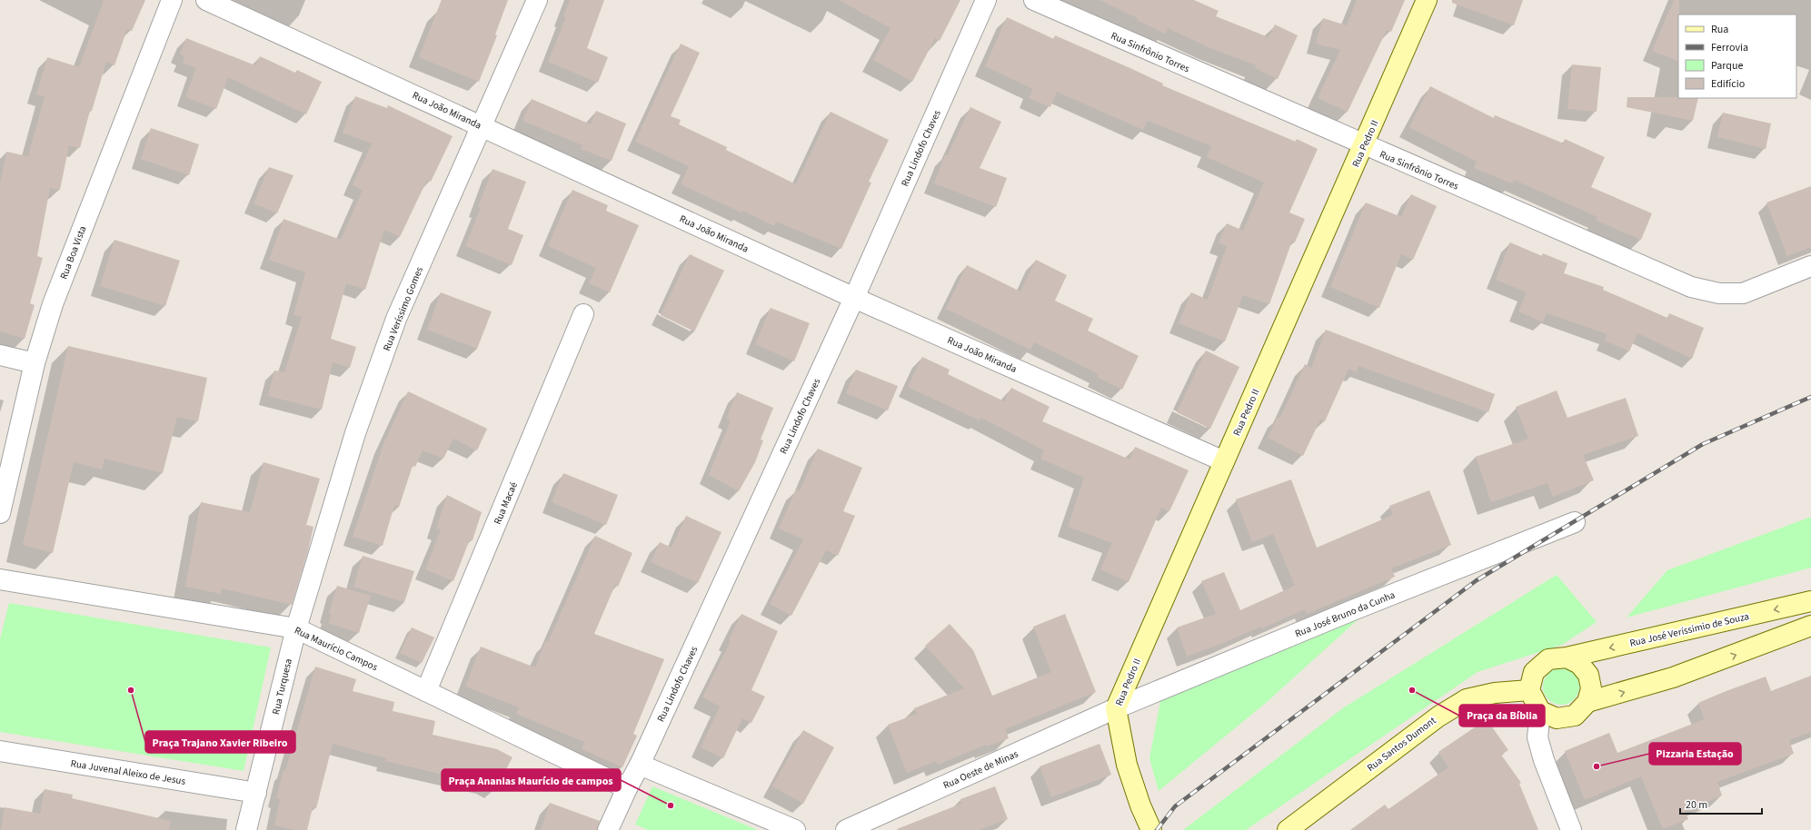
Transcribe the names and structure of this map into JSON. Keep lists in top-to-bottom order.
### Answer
{
  "streets": {
    "street": [
      "Rua Sinfrônio Torres",
      "Rua João Miranda",
      "Rua Pedro II",
      "Rua Lindofo Chaves",
      "Rua Boa Vista",
      "Rua Veríssimo Gomes",
      "Rua Macaé",
      "Rua José Bruno da Cunha",
      "Rua José Veríssimio de Souza",
      "Rua Maurício Campos",
      "Rua Turquesa",
      "Rua Santos Dumont",
      "Rua Oeste de Minas",
      "Rua Juvenal Aleixo de Jesus"
    ]
  },
  "crossings": [
    ["Rua Sinfrônio Torres", "Rua Pedro II"],
    ["Rua João Miranda", "Rua Pedro II"],
    ["Rua João Miranda", "Rua Lindofo Chaves"],
    ["Rua João Miranda", "Rua Veríssimo Gomes"],
    ["Rua Pedro II", "Rua José Bruno da Cunha"],
    ["Rua Pedro II", "Rua Oeste de Minas"],
    ["Rua Lindofo Chaves", "Rua Maurício Campos"],
    ["Rua Veríssimo Gomes", "Rua Maurício Campos"],
    ["Rua Veríssimo Gomes", "Rua Turquesa"],
    ["Rua Macaé", "Rua Maurício Campos"],
    ["Rua José Bruno da Cunha", "Rua Oeste de Minas"],
    ["Rua José Veríssimio de Souza", "Rua Santos Dumont"],
    ["Rua Maurício Campos", "Rua Turquesa"],
    ["Rua Turquesa", "Rua Juvenal Aleixo de Jesus"]
  ],
  "places": [
    "Praça Trajano Xavier Ribeiro",
    "Praça da Bíblia",
    "Pizzaria Estação",
    "Praça Ananias Maurício de campos"
  ],
  "legend": [
    "Rua",
    "Ferrovia",
    "Parque",
    "Edifício"
  ],
  "scale_bar": "20 m"
}
